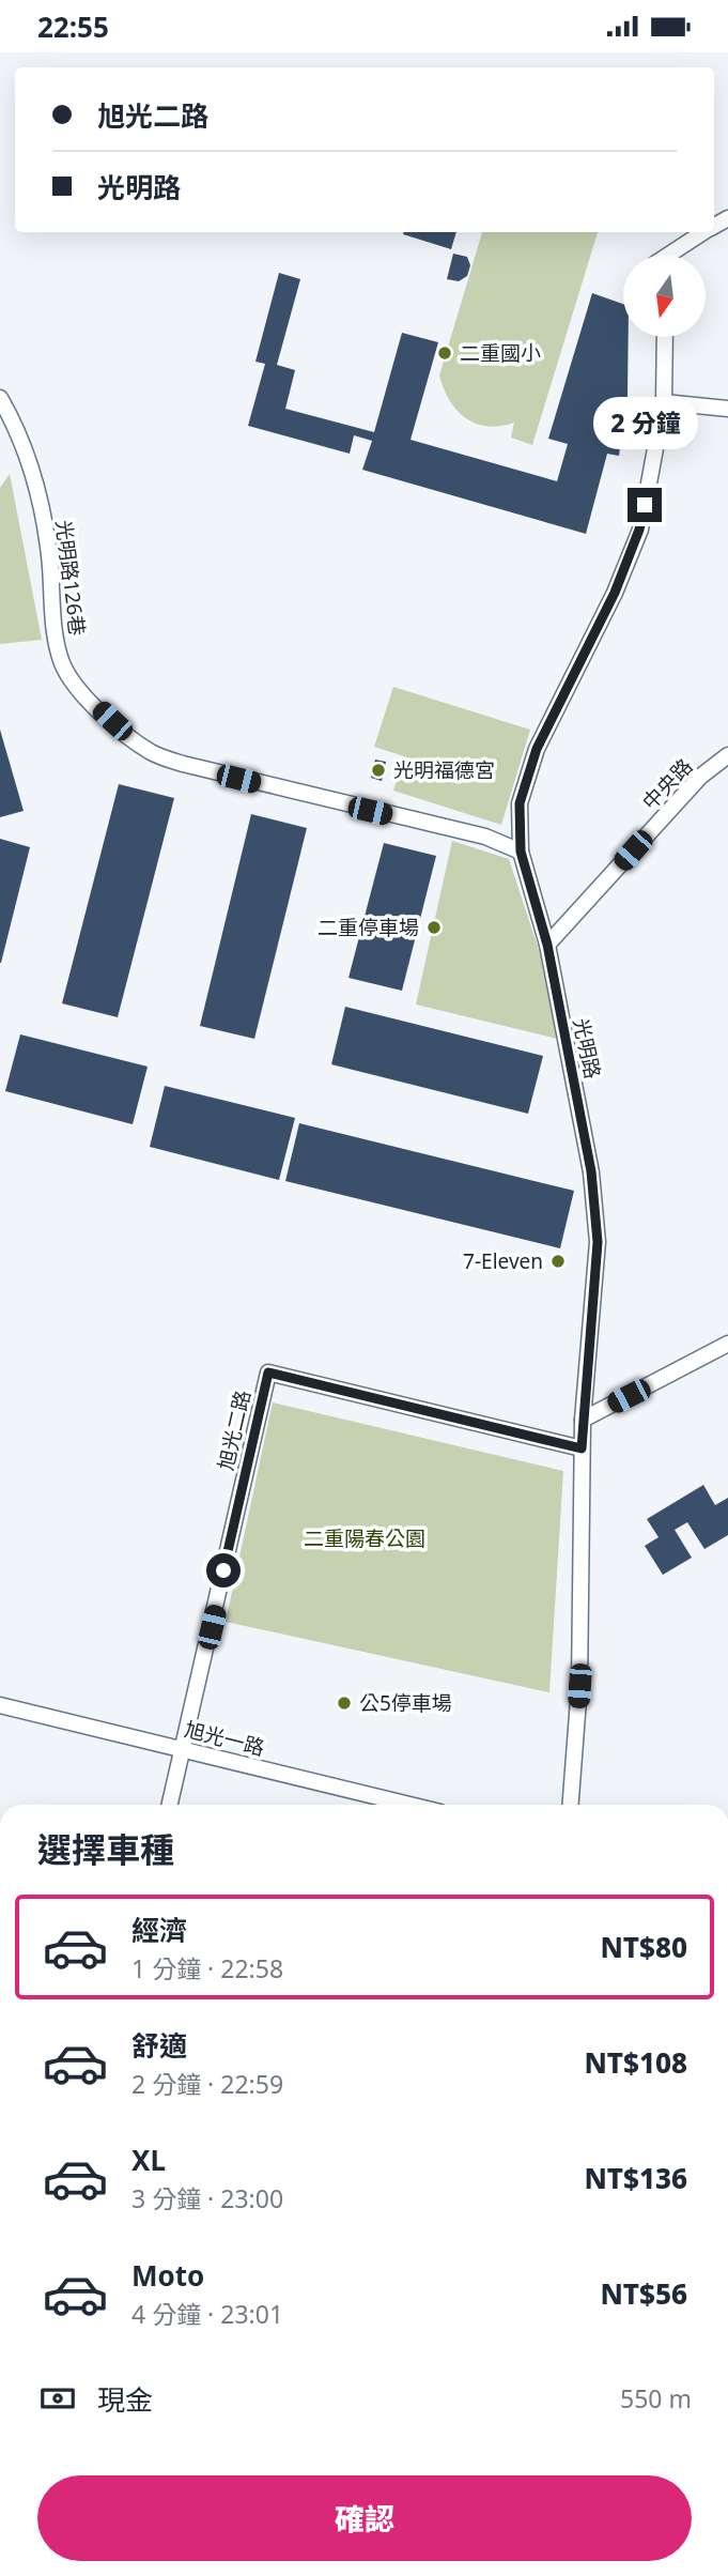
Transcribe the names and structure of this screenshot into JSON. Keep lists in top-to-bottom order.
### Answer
{
  "streets": {
    "street": [
      "光明路126巷",
      "中央路",
      "光明路",
      "旭光二路",
      "旭光一路"
    ]
  },
  "crossings": [
    ["光明路126巷", "光明路"],
    ["中央路", "光明路"],
    ["光明路", "旭光二路"],
    ["旭光二路", "旭光一路"]
  ],
  "parks": ["二重陽春公園"],
  "places": [
    "二重國小",
    "光明福德宮",
    "二重停車場",
    "7-Eleven",
    "公5停車場"
  ],
  "north": "bottom",
  "page": {
    "status": "22:55",
    "banner": ["旭光二路", "光明路"],
    "bubble": "2 分鐘",
    "heading": "選擇車種",
    "list": [
      {
        "name": "經濟",
        "note": "1 分鐘 · 22:58",
        "value": "NT$80"
      },
      {
        "name": "舒適",
        "note": "2 分鐘 · 22:59",
        "value": "NT$108"
      },
      {
        "name": "XL",
        "note": "3 分鐘 · 23:00",
        "value": "NT$136"
      },
      {
        "name": "Moto",
        "note": "4 分鐘 · 23:01",
        "value": "NT$56"
      }
    ],
    "pay": ["現金", "550 m"],
    "buttons": "確認"
  }
}
